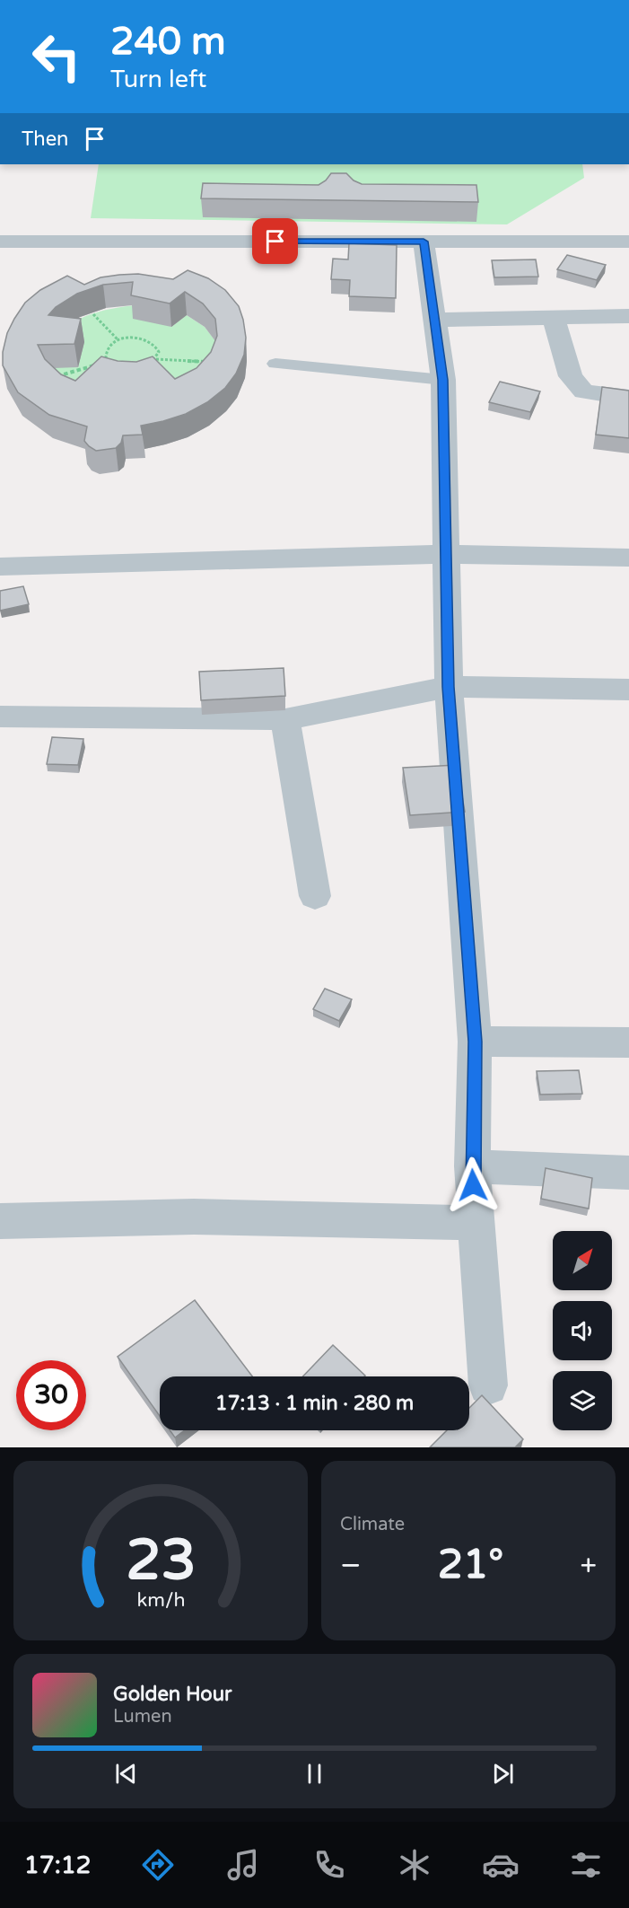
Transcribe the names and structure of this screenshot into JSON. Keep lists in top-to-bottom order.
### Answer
{
  "north": "top right",
  "page": {
    "turn": ["240 m", "Turn left"],
    "then": "Then",
    "limit": "30",
    "trip": "17:13 · 1 min · 280 m",
    "tile": "Climate",
    "heat": ["−", "21°", "+"],
    "song": ["Golden Hour", "Lumen"],
    "tabs": "17:12",
    "gauge": ["23", "km/h"]
  }
}
